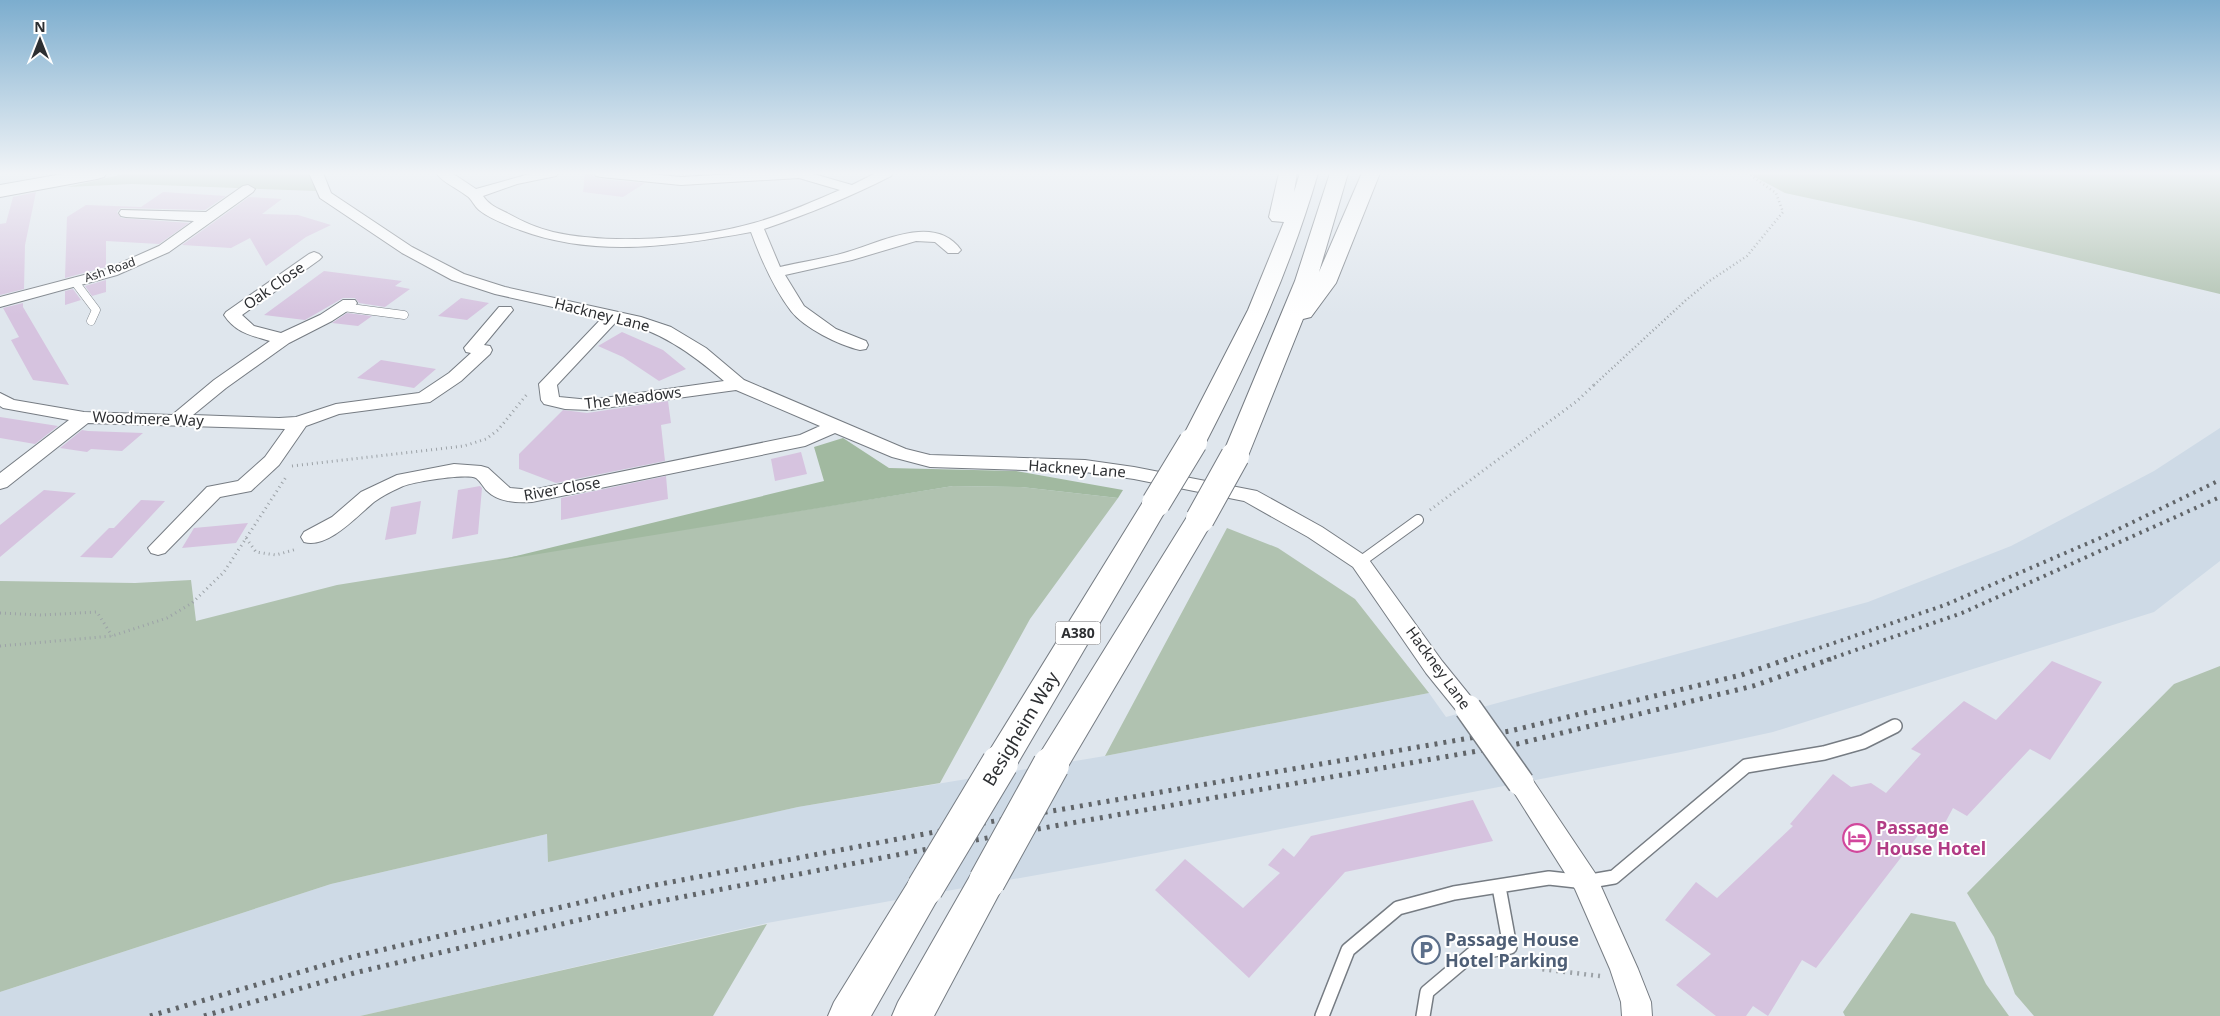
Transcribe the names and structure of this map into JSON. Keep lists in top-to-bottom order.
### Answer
{
  "streets": {
    "main road": ["A380", "Besigheim Way"],
    "street": [
      "Ash Road",
      "Oak Close",
      "Hackney Lane",
      "The Meadows",
      "Woodmere Way",
      "River Close"
    ]
  },
  "crossings": [
    ["Hackney Lane", "The Meadows"],
    ["Hackney Lane", "River Close"],
    ["A380", "Besigheim Way"]
  ],
  "places": {
    "hotel": ["Passage House Hotel"],
    "parking": ["Passage House Hotel Parking"]
  },
  "north": "top"
}
